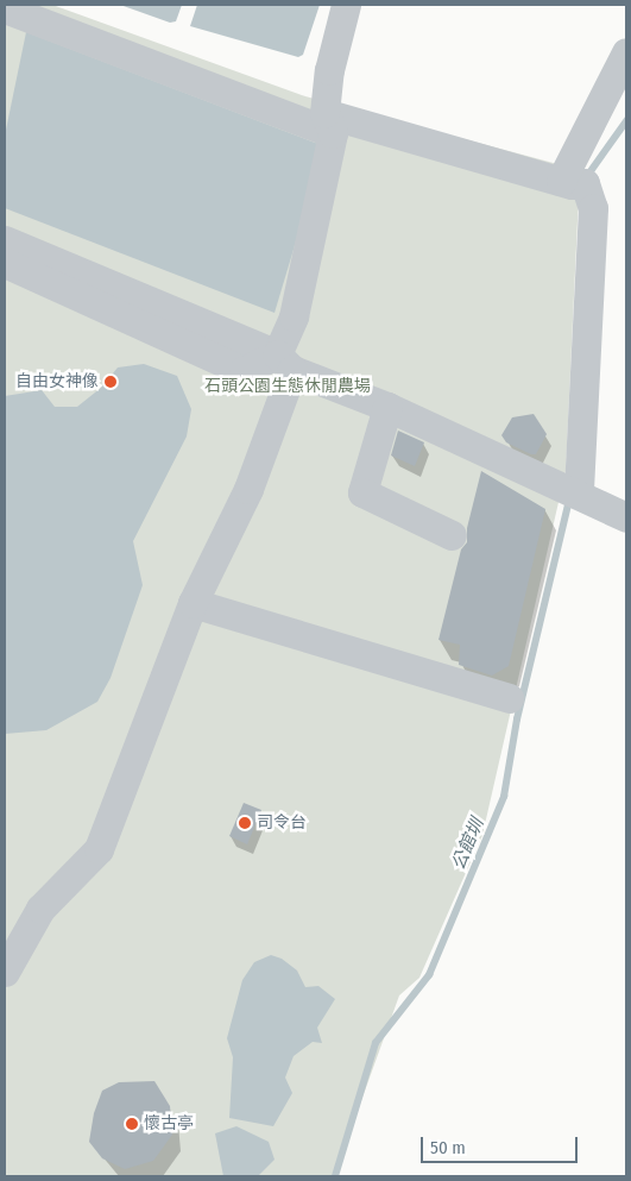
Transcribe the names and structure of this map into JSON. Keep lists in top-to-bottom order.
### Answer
{
  "water": ["公館圳"],
  "parks": ["石頭公園生態休閒農場"],
  "places": ["自由女神像", "司令台", "懷古亭"],
  "scale_bar": "50 m"
}
